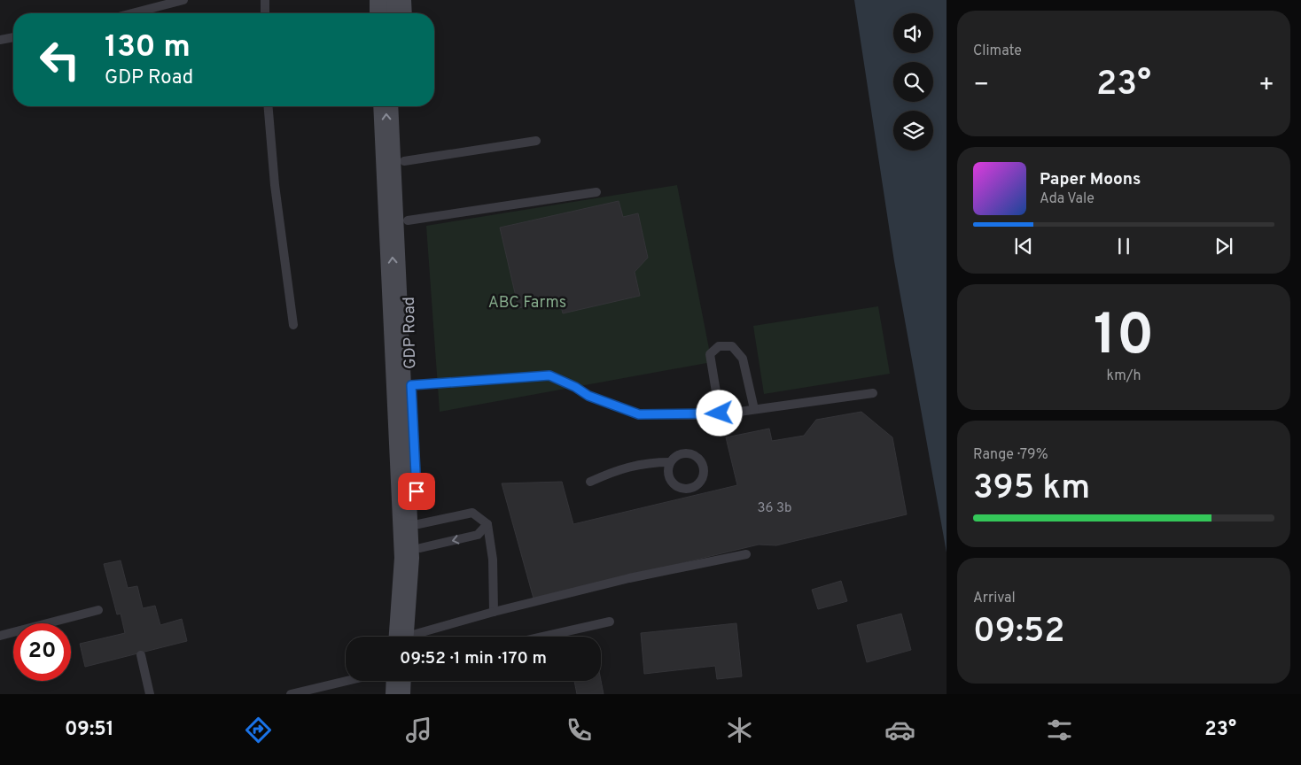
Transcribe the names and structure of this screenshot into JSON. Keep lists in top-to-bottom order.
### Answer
{
  "streets": {
    "main road": ["GDP Road"]
  },
  "parks": ["ABC Farms"],
  "house_numbers": ["36 3b"],
  "page": {
    "tile": [
      "Climate",
      ["10", "km/h"],
      ["Range · 79%", "395 km"],
      ["Arrival", "09:52"]
    ],
    "turn": ["130 m", "GDP Road"],
    "heat": ["−", "23°", "+"],
    "song": ["Paper Moons", "Ada Vale"],
    "limit": "20",
    "trip": "09:52 · 1 min · 170 m",
    "tabs": ["09:51", "23°"]
  }
}
